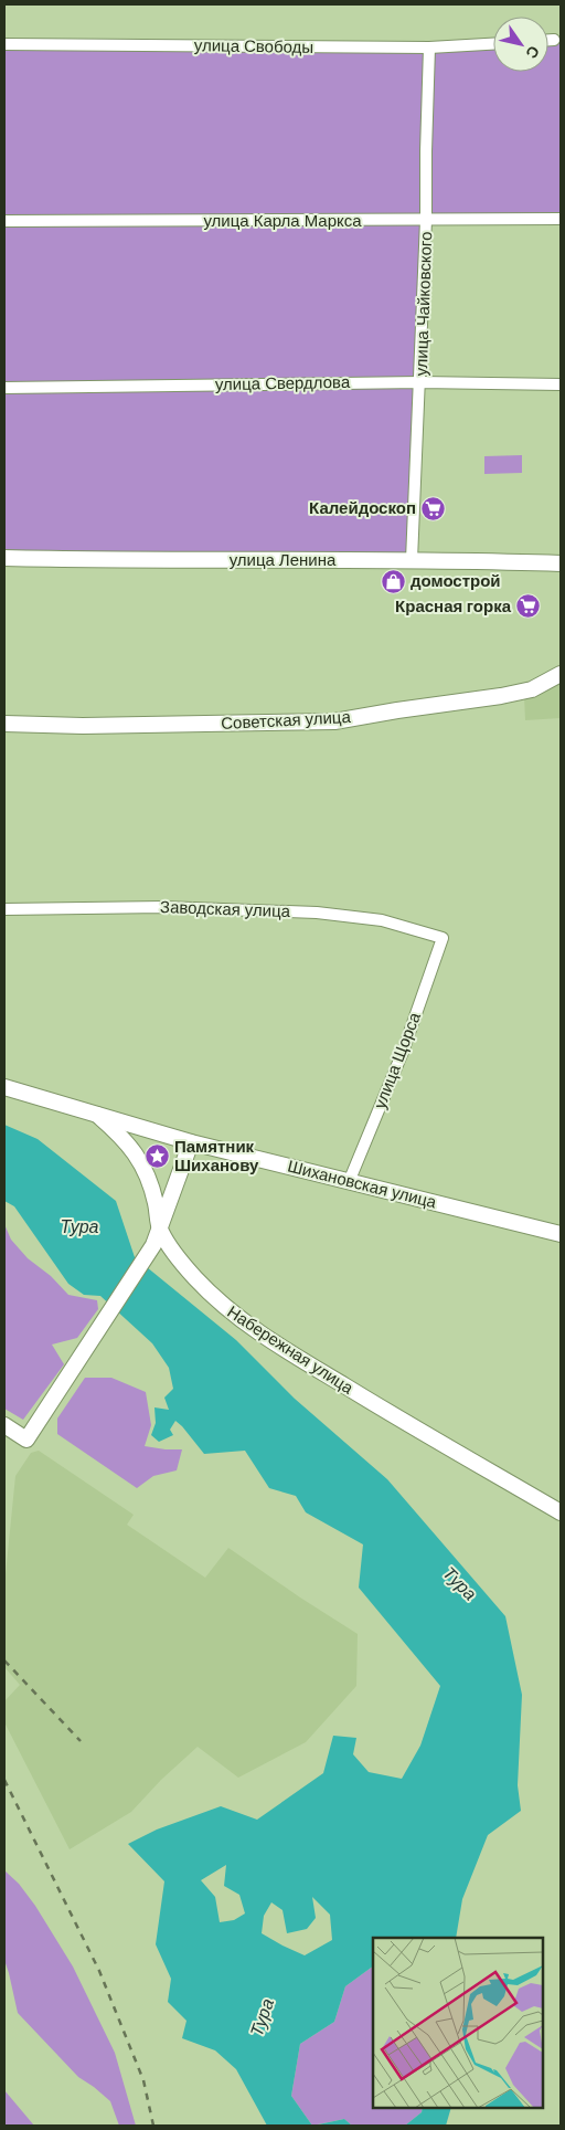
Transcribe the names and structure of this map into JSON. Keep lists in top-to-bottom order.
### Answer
{
  "streets": {
    "main road": [
      "улица Ленина",
      "Советская улица",
      "Шихановская улица",
      "Набережная улица"
    ],
    "street": [
      "улица Свободы",
      "улица Карла Маркса",
      "улица Чайковского",
      "улица Свердлова",
      "Заводская улица",
      "улица Щорса"
    ]
  },
  "crossings": [
    ["улица Свободы", "улица Чайковского"],
    ["улица Карла Маркса", "улица Чайковского"],
    ["улица Чайковского", "улица Свердлова"],
    ["улица Чайковского", "улица Ленина"],
    ["Заводская улица", "улица Щорса"],
    ["улица Щорса", "Шихановская улица"],
    ["Шихановская улица", "Набережная улица"]
  ],
  "water": ["Тура"],
  "places": {
    "supermarket": ["Калейдоскоп", "Красная горка"],
    "shop": ["домострой"],
    "place": ["Памятник Шиханову"]
  },
  "north": "bottom right"
}
